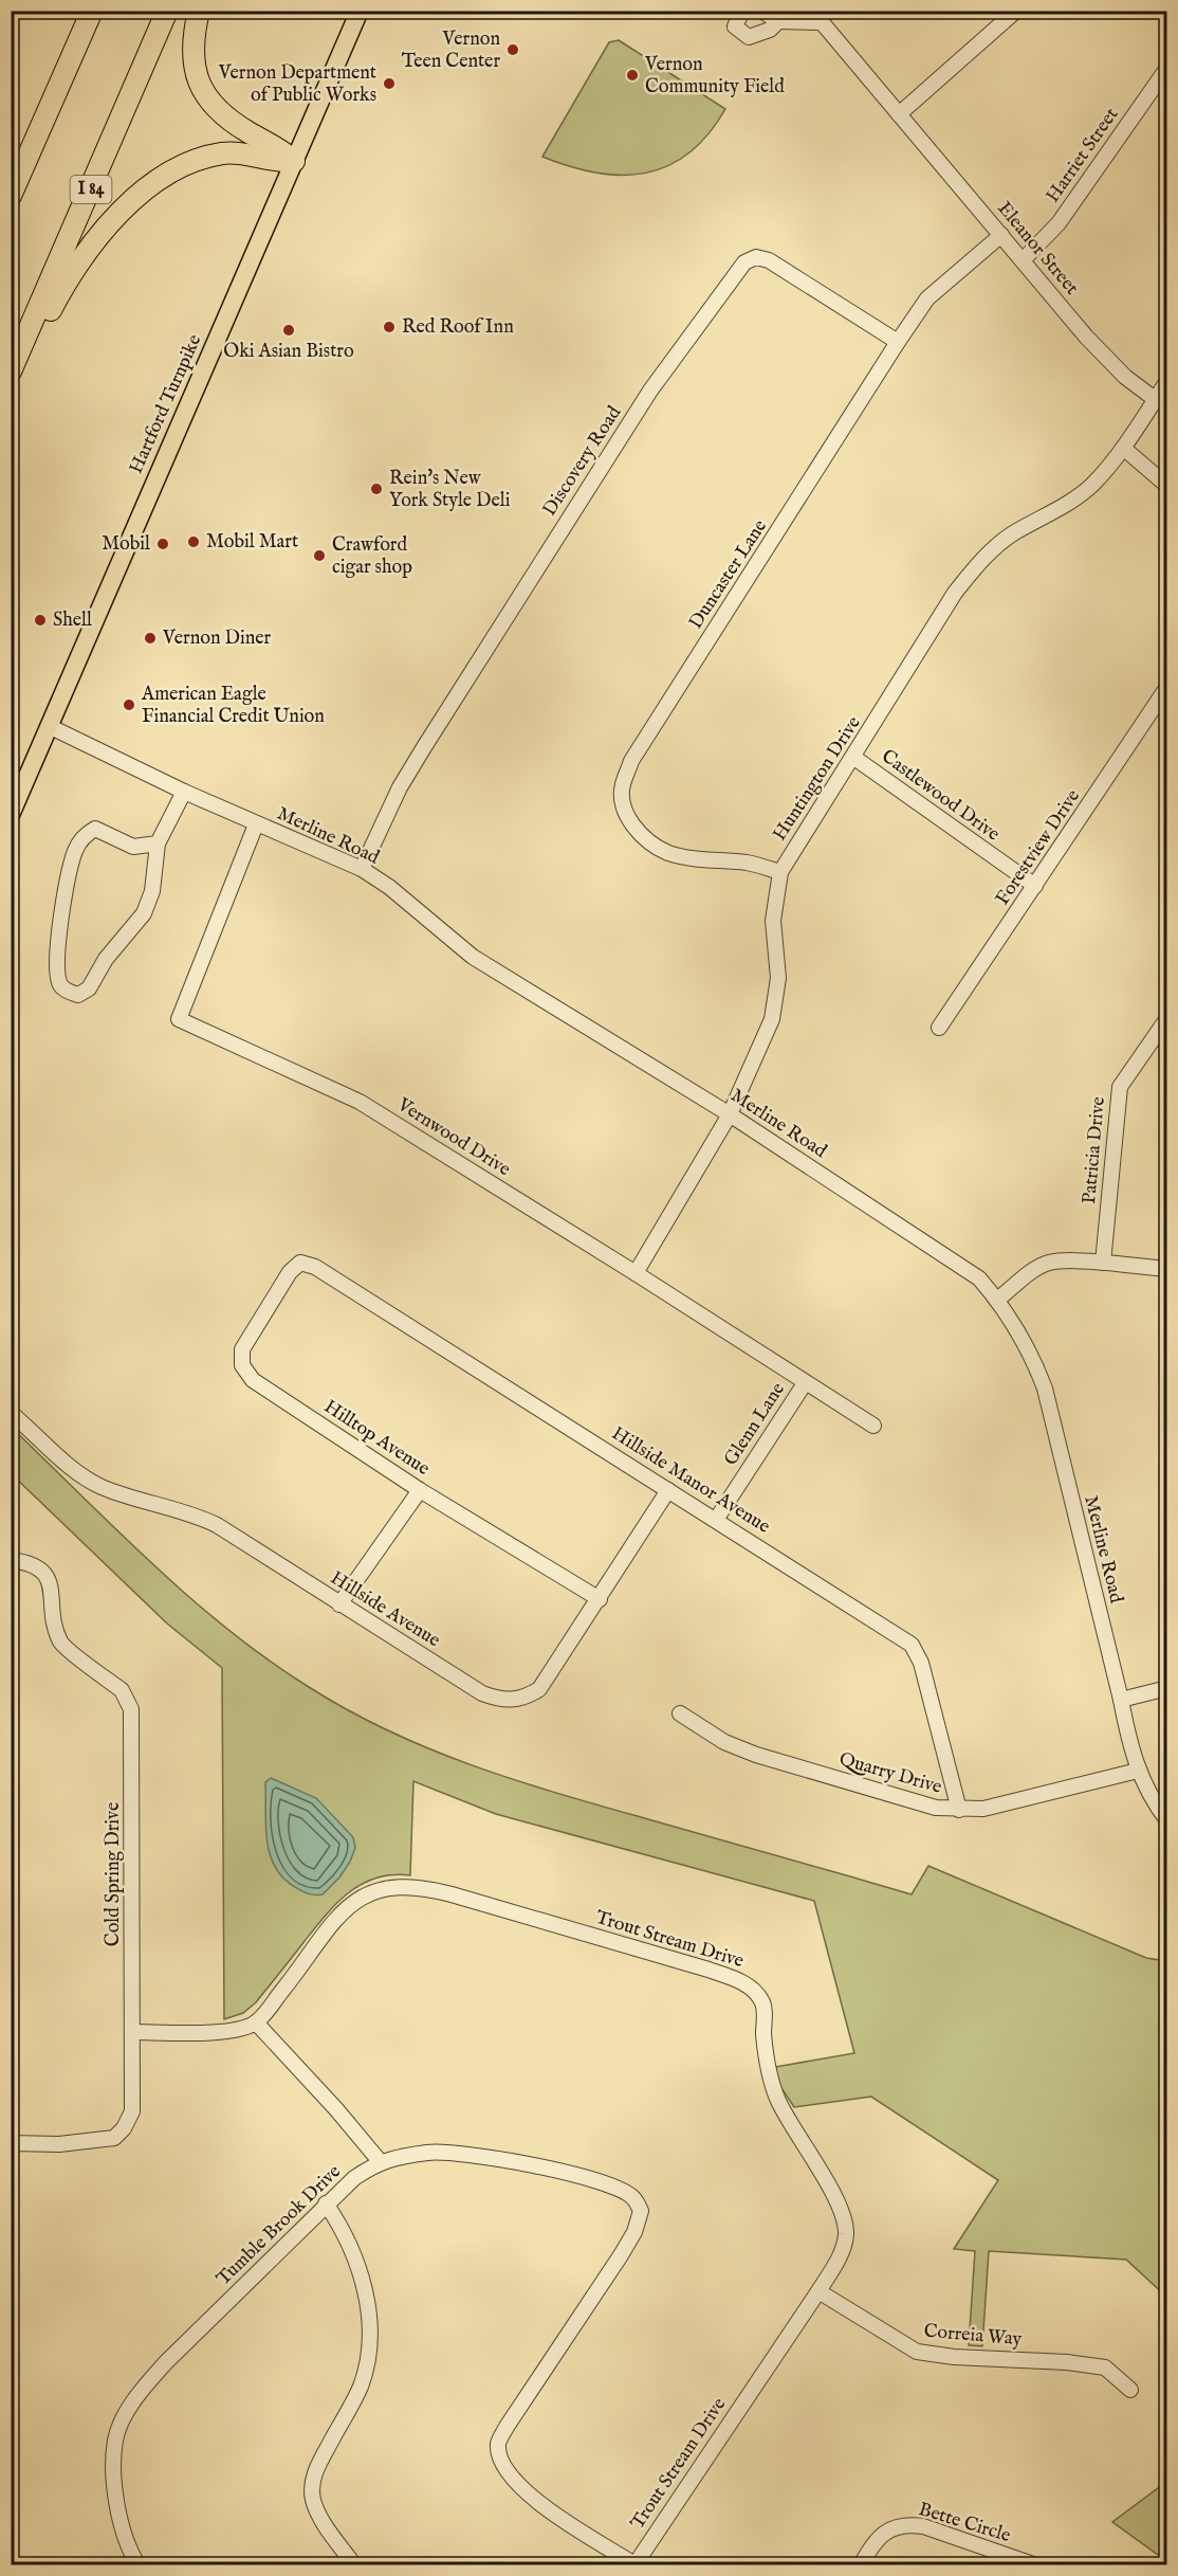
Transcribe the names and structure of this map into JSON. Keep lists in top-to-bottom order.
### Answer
{
  "streets": {
    "highway": ["I 84"],
    "main road": ["Hartford Turnpike"],
    "street": [
      "Harriet Street",
      "Eleanor Street",
      "Discovery Road",
      "Duncaster Lane",
      "Huntington Drive",
      "Castlewood Drive",
      "Merline Road",
      "Forestview Drive",
      "Vernwood Drive",
      "Patricia Drive",
      "Glenn Lane",
      "Hilltop Avenue",
      "Hillside Manor Avenue",
      "Hillside Avenue",
      "Quarry Drive",
      "Cold Spring Drive",
      "Trout Stream Drive",
      "Tumble Brook Drive",
      "Correia Way",
      "Bette Circle"
    ]
  },
  "crossings": [
    ["Harriet Street", "Eleanor Street"],
    ["Eleanor Street", "Duncaster Lane"],
    ["Eleanor Street", "Huntington Drive"],
    ["Hartford Turnpike", "Merline Road"],
    ["Discovery Road", "Duncaster Lane"],
    ["Discovery Road", "Merline Road"],
    ["Duncaster Lane", "Huntington Drive"],
    ["Huntington Drive", "Castlewood Drive"],
    ["Huntington Drive", "Merline Road"],
    ["Huntington Drive", "Vernwood Drive"],
    ["Castlewood Drive", "Forestview Drive"],
    ["Merline Road", "Vernwood Drive"],
    ["Merline Road", "Quarry Drive"],
    ["Vernwood Drive", "Glenn Lane"],
    ["Glenn Lane", "Hillside Manor Avenue"],
    ["Hilltop Avenue", "Hillside Manor Avenue"],
    ["Hilltop Avenue", "Hillside Avenue"],
    ["Hillside Manor Avenue", "Hillside Avenue"],
    ["Hillside Manor Avenue", "Quarry Drive"],
    ["Trout Stream Drive", "Tumble Brook Drive"],
    ["Trout Stream Drive", "Correia Way"]
  ],
  "places": [
    "Vernon Teen Center",
    "Vernon Community Field",
    "Vernon Department of Public Works",
    "Red Roof Inn",
    "Oki Asian Bistro",
    "Rein's New York Style Deli",
    "Mobil Mart",
    "Mobil",
    "Crawford cigar shop",
    "Shell",
    "Vernon Diner",
    "American Eagle Financial Credit Union"
  ]
}
